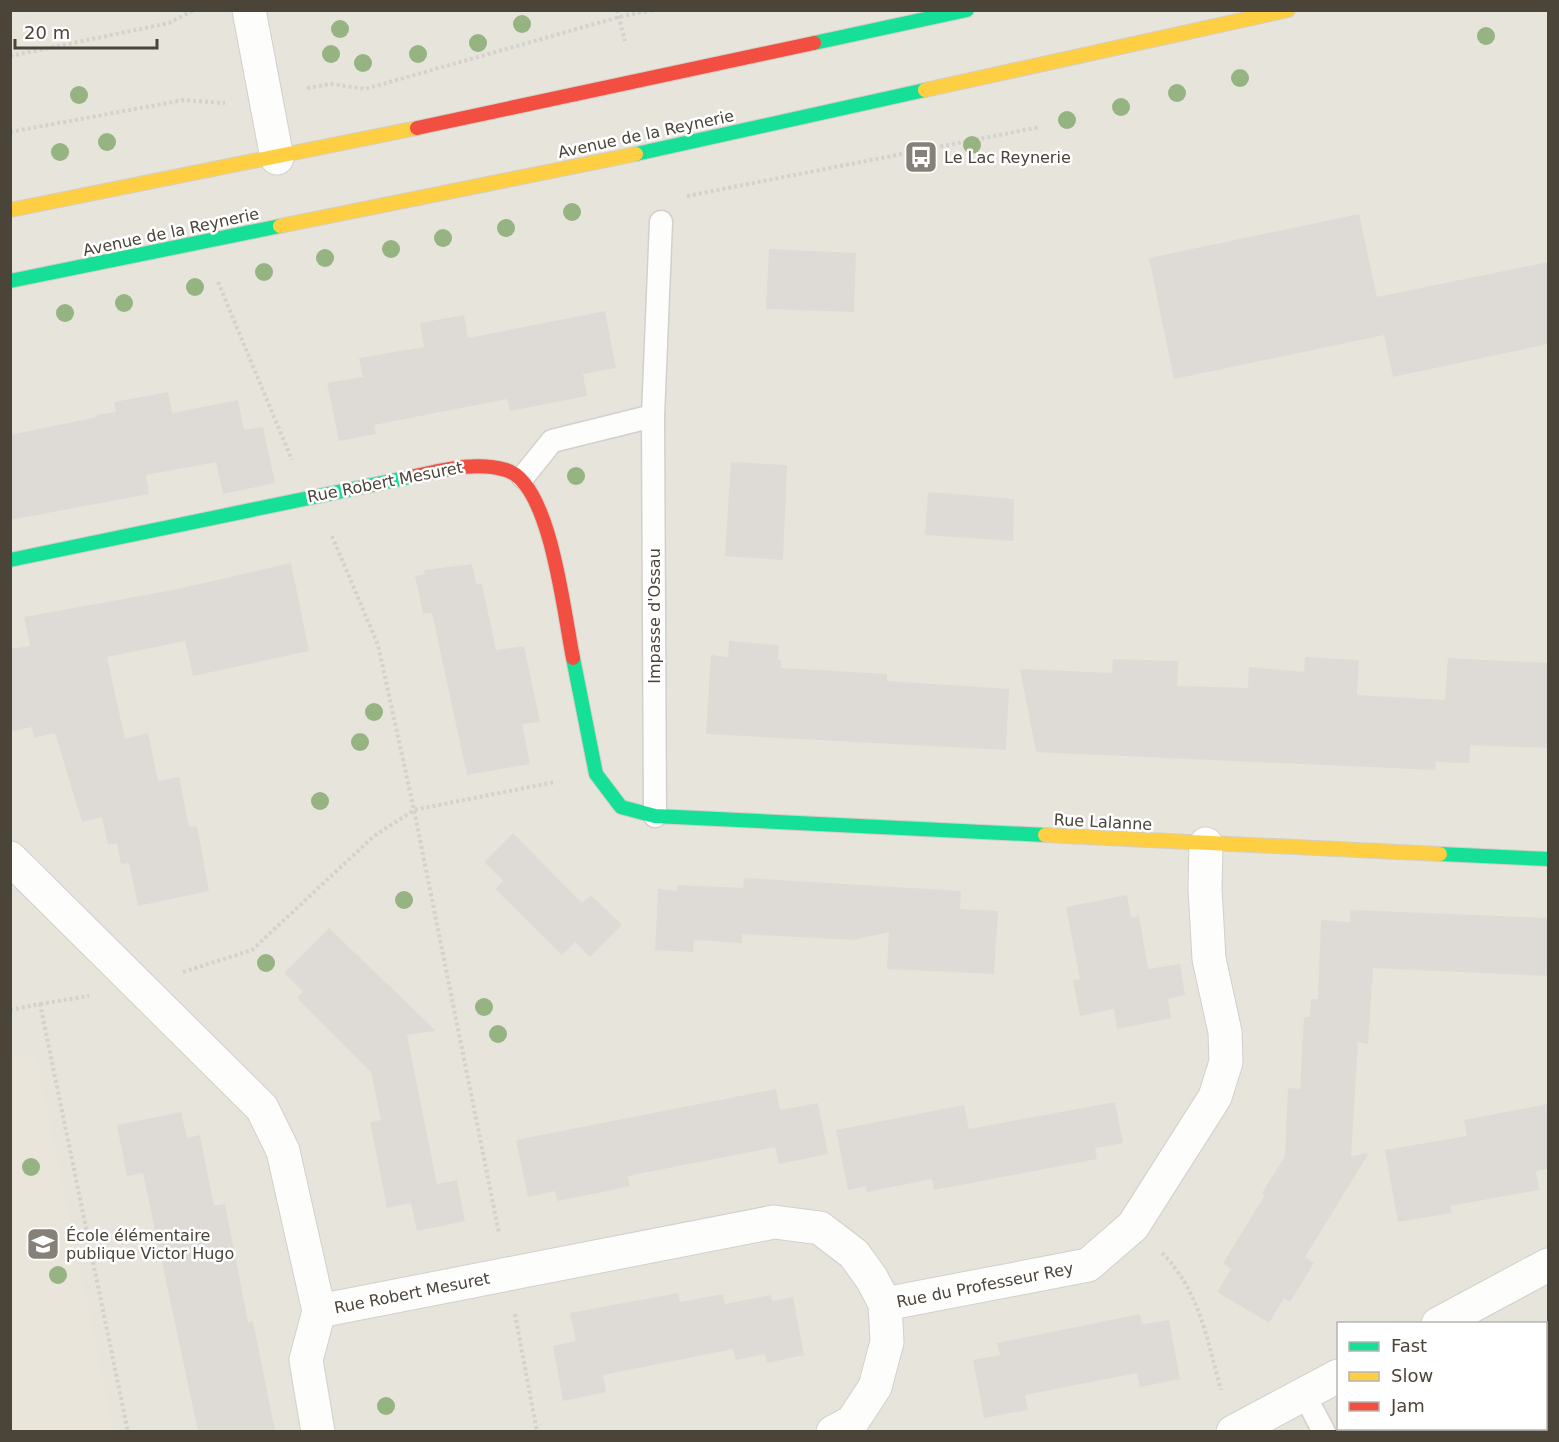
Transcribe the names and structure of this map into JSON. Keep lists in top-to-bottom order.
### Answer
{
  "streets": {
    "street": [
      "Avenue de la Reynerie",
      "Rue Robert Mesuret",
      "Rue Lalanne",
      "Rue du Professeur Rey"
    ],
    "lane": ["Impasse d'Ossau"]
  },
  "crossings": [
    ["Rue Robert Mesuret", "Rue du Professeur Rey"],
    ["Impasse d'Ossau", "Rue Lalanne"],
    ["Rue Lalanne", "Rue du Professeur Rey"]
  ],
  "places": {
    "bus stop": ["Le Lac Reynerie"],
    "school or university": ["École élémentaire publique Victor Hugo"]
  },
  "legend": ["Fast", "Slow", "Jam"],
  "scale_bar": "20 m"
}
